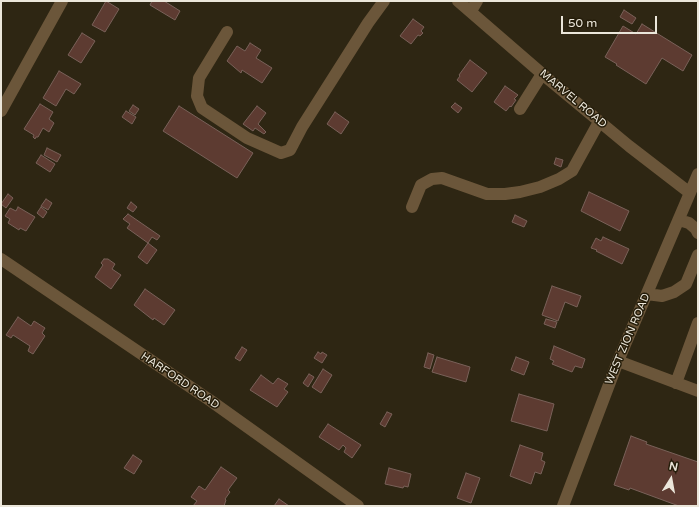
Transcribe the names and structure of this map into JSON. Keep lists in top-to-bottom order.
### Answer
{
  "streets": {
    "street": ["MARVEL ROAD", "WEST ZION ROAD", "HARFORD ROAD"]
  },
  "crossings": [
    ["MARVEL ROAD", "WEST ZION ROAD"]
  ],
  "scale_bar": "50 m",
  "north": "top"
}
